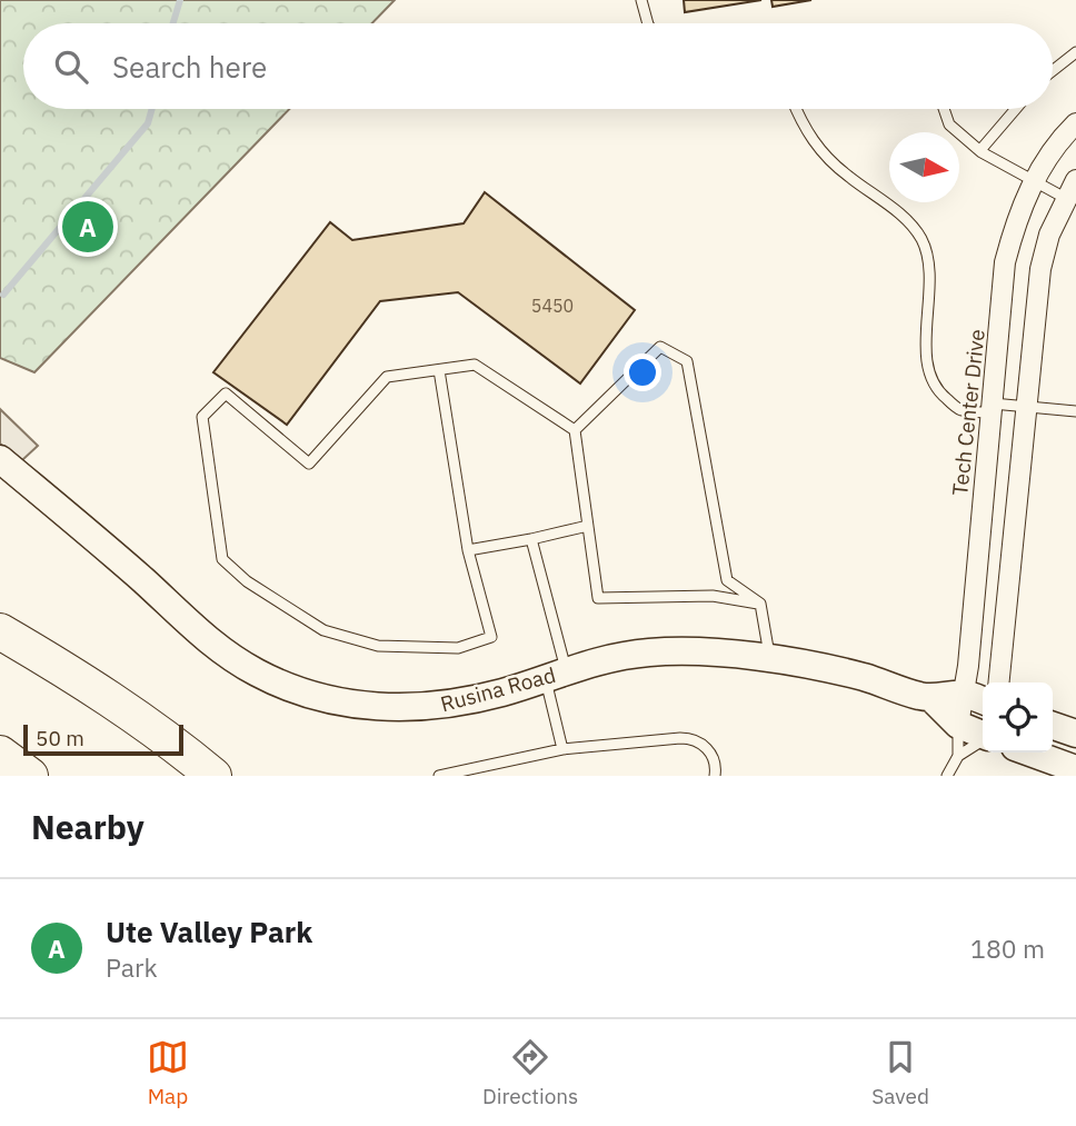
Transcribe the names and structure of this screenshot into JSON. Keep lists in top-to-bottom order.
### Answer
{
  "streets": {
    "street": ["Tech Center Drive", "Rusina Road"]
  },
  "crossings": [
    ["Tech Center Drive", "Rusina Road"]
  ],
  "house_numbers": ["5450"],
  "scale_bar": "50 m",
  "north": "right",
  "page": {
    "search": "Search here",
    "pins": "A",
    "scale": "50 m",
    "heading": "Nearby",
    "list": [
      {
        "mark": "A",
        "name": "Ute Valley Park",
        "note": "Park",
        "value": "180 m"
      }
    ],
    "nav": ["Map", "Directions", "Saved"]
  }
}
